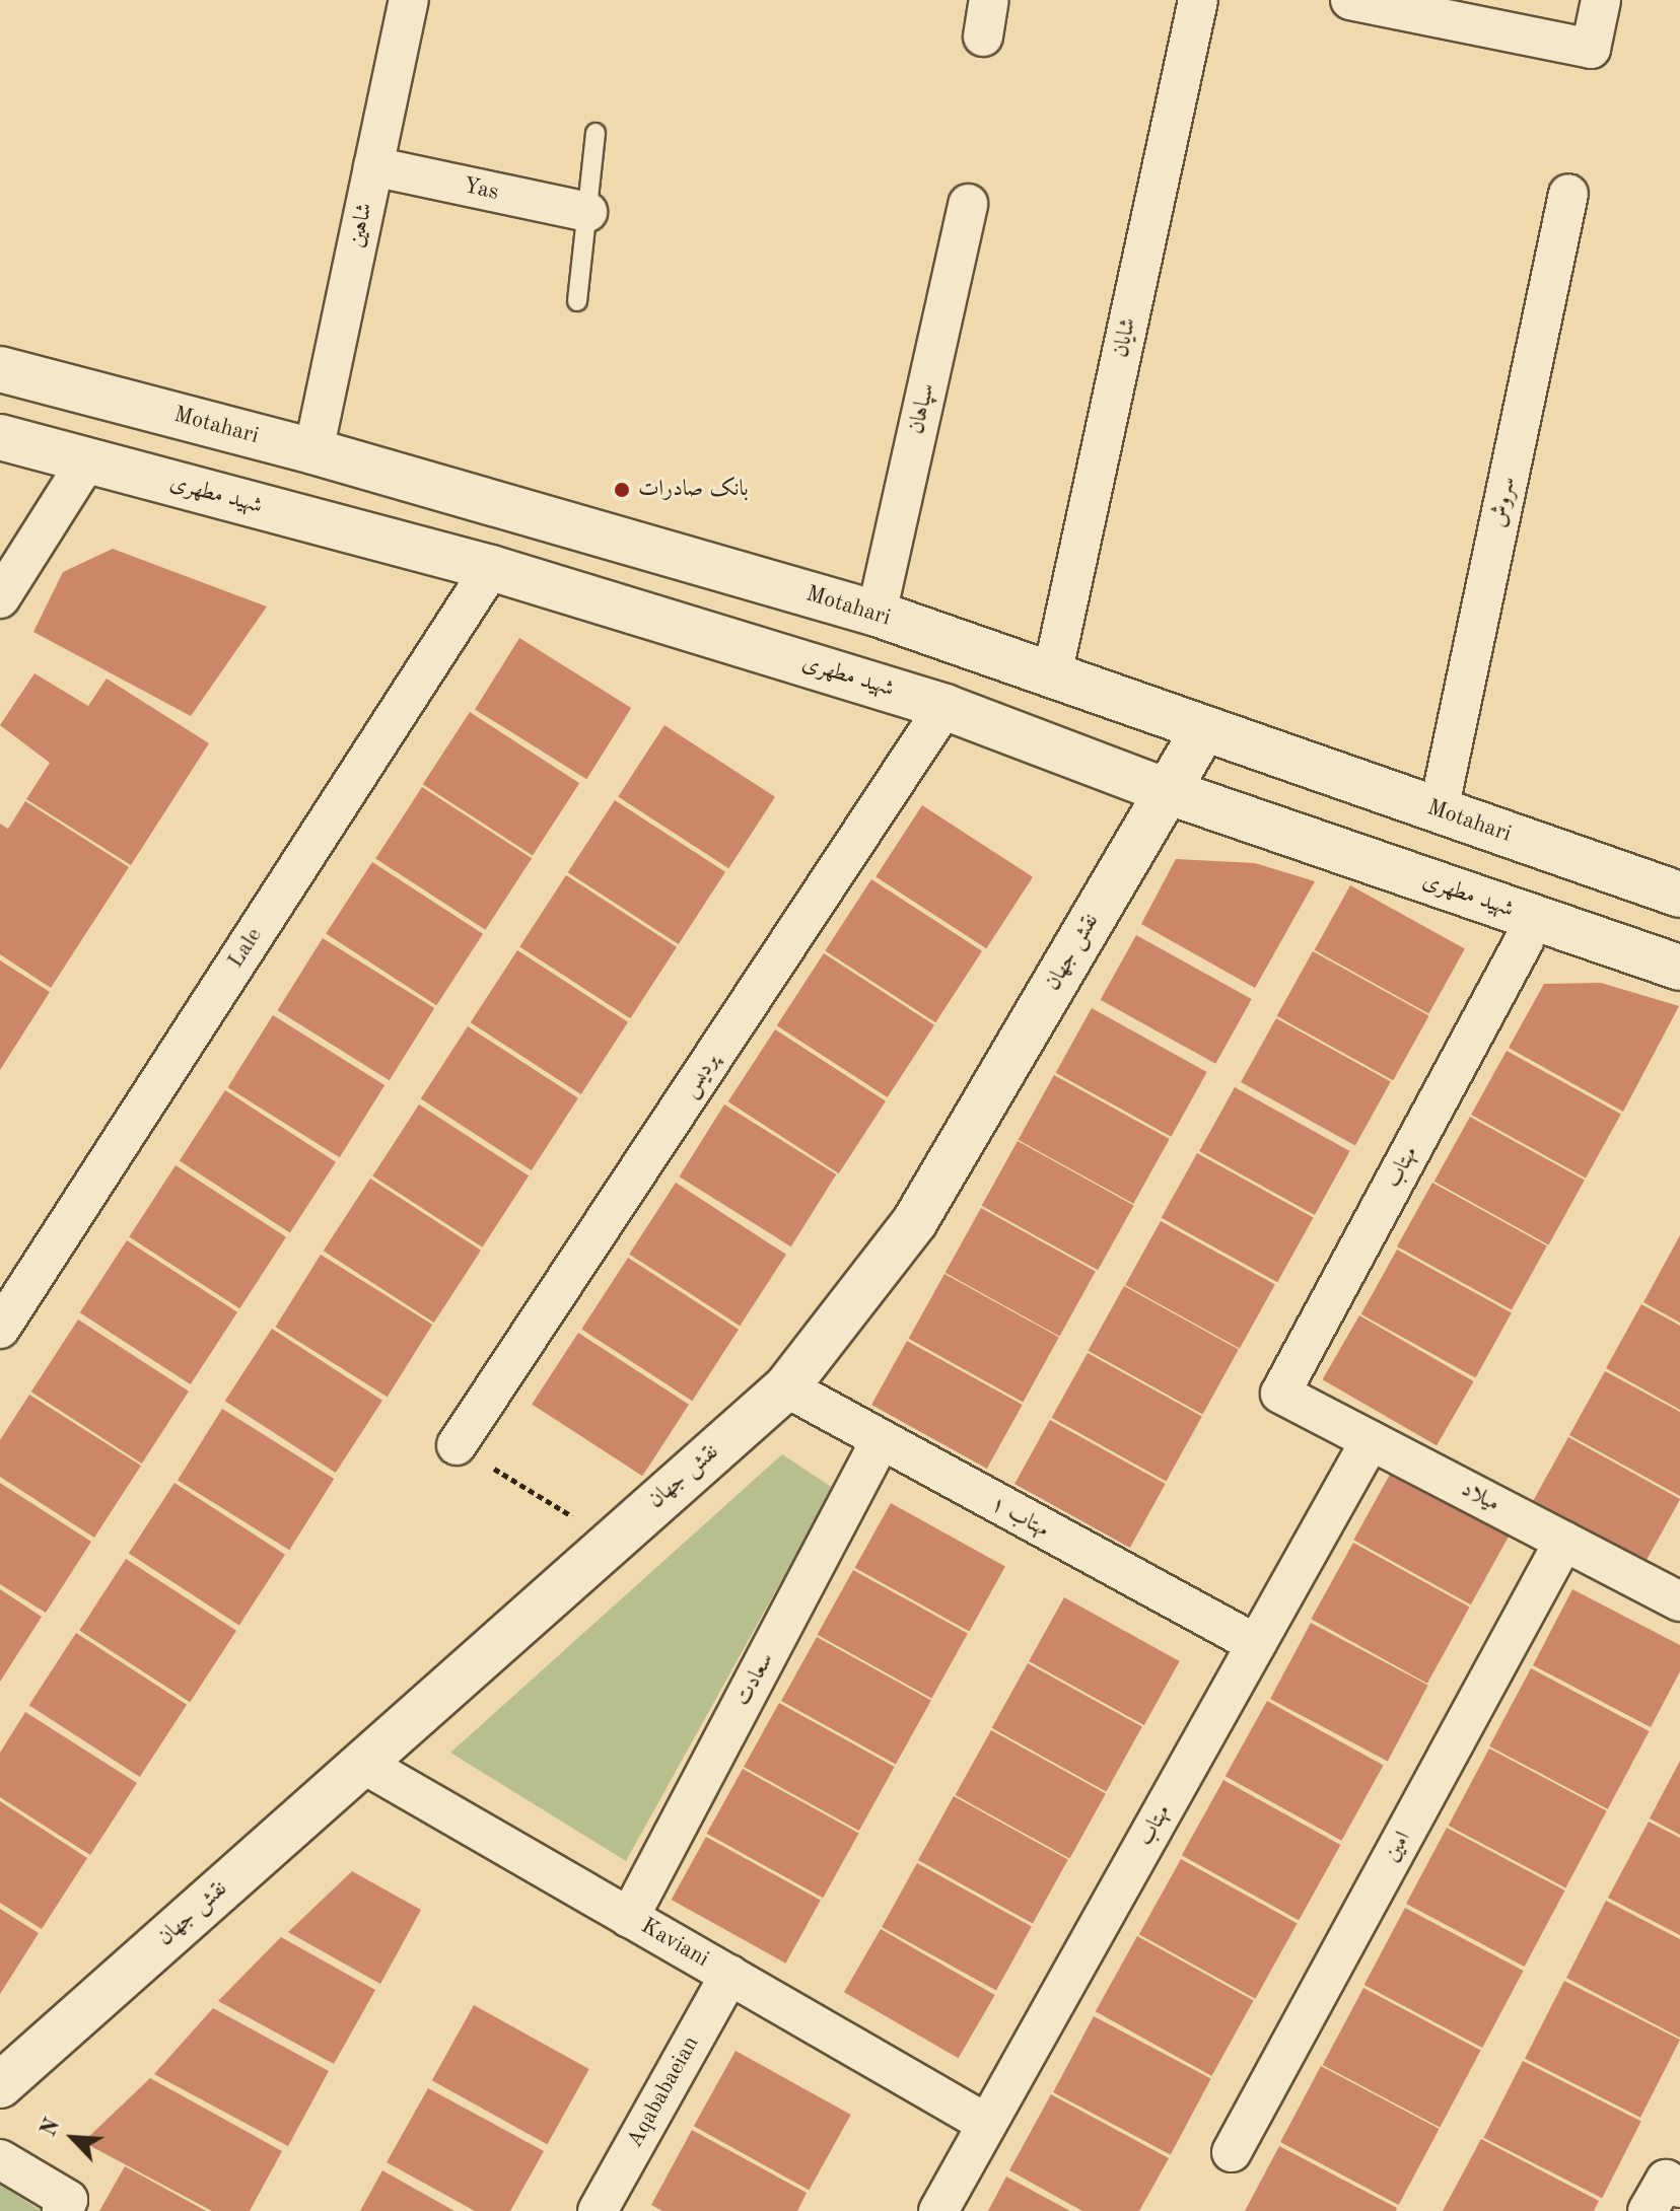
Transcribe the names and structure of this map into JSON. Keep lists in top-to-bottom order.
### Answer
{
  "streets": {
    "main road": ["Motahari", "شهید مطهری", "نقش جهان"],
    "street": [
      "Yas",
      "شاهین",
      "شایان",
      "سپاهان",
      "سروش",
      "Lale",
      "پردیس",
      "مهتاب",
      "میلاد",
      "مهتاب ۱",
      "سعادت",
      "امین",
      "Kaviani",
      "Aqababaeian"
    ]
  },
  "crossings": [
    ["Yas", "شاهین"],
    ["شاهین", "Motahari"],
    ["شایان", "Motahari"],
    ["سپاهان", "Motahari"],
    ["Motahari", "سروش"],
    ["Motahari", "نقش جهان"],
    ["شهید مطهری", "Lale"],
    ["شهید مطهری", "نقش جهان"],
    ["شهید مطهری", "پردیس"],
    ["نقش جهان", "مهتاب ۱"],
    ["نقش جهان", "Kaviani"],
    ["مهتاب", "میلاد"],
    ["مهتاب", "مهتاب ۱"],
    ["مهتاب", "Kaviani"],
    ["میلاد", "امین"],
    ["مهتاب ۱", "سعادت"],
    ["سعادت", "Kaviani"],
    ["Kaviani", "Aqababaeian"]
  ],
  "places": ["بانک صادرات"],
  "north": "top left"
}
